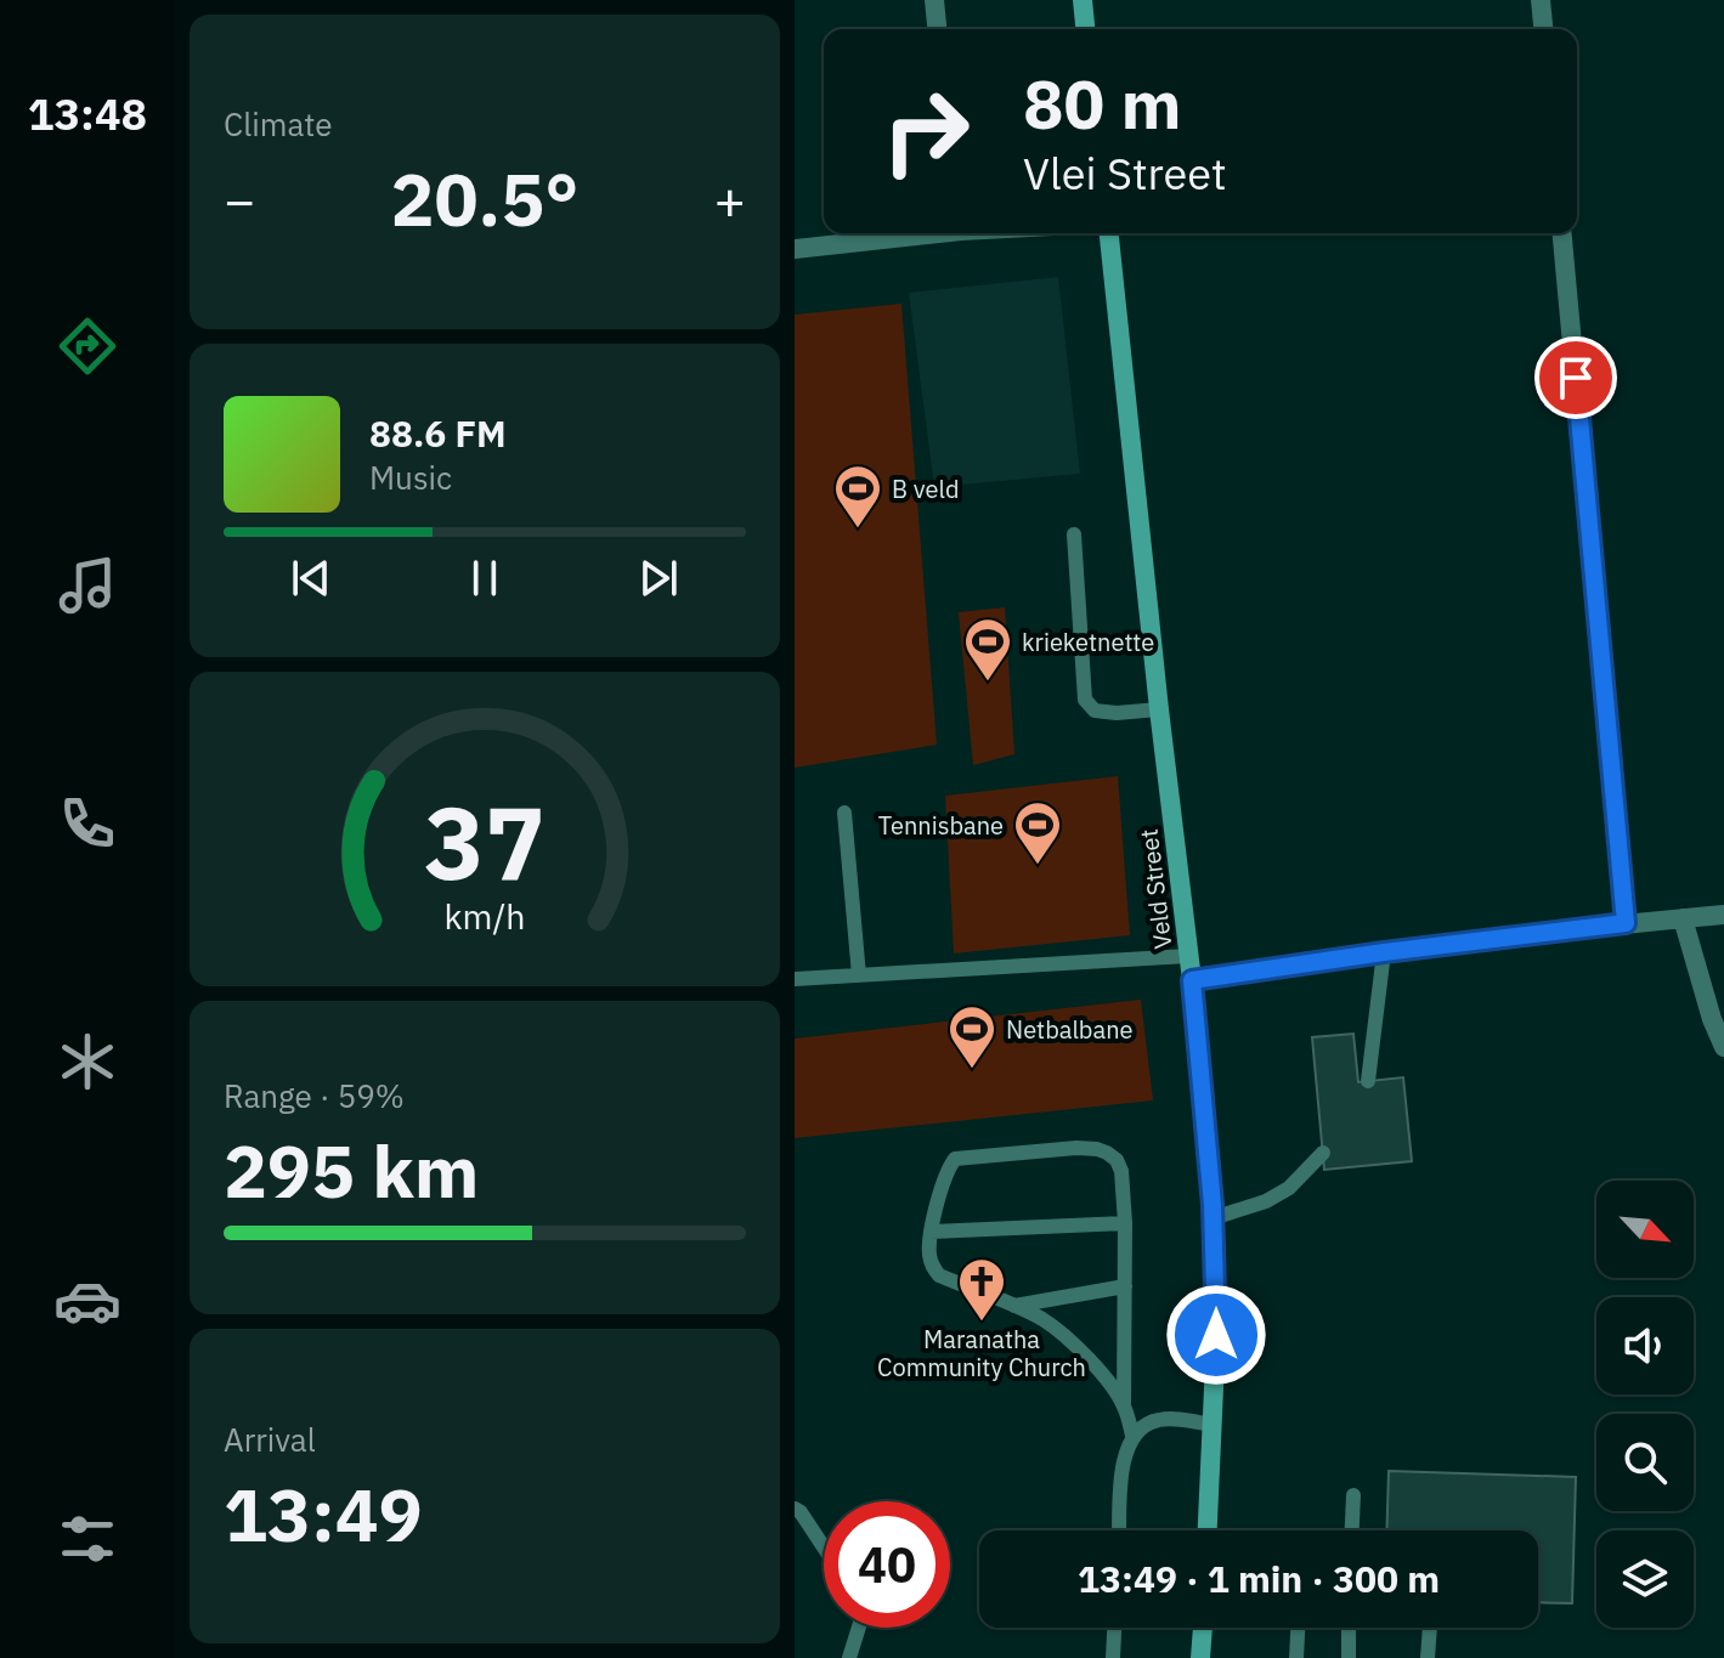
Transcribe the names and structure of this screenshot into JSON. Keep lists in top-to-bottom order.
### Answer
{
  "streets": {
    "street": ["Veld Street"]
  },
  "places": {
    "sports": [
      "B veld",
      "krieketnette",
      "Tennisbane",
      "Netbalbane"
    ],
    "church": ["Maranatha Community Church"]
  },
  "north": "bottom right",
  "page": {
    "tabs": "13:48",
    "tile": [
      "Climate",
      ["Range · 59%", "295 km"],
      ["Arrival", "13:49"]
    ],
    "turn": ["80 m", "Vlei Street"],
    "heat": ["−", "20.5°", "+"],
    "song": ["88.6 FM", "Music"],
    "limit": "40",
    "trip": "13:49 · 1 min · 300 m",
    "gauge": ["37", "km/h"]
  }
}
